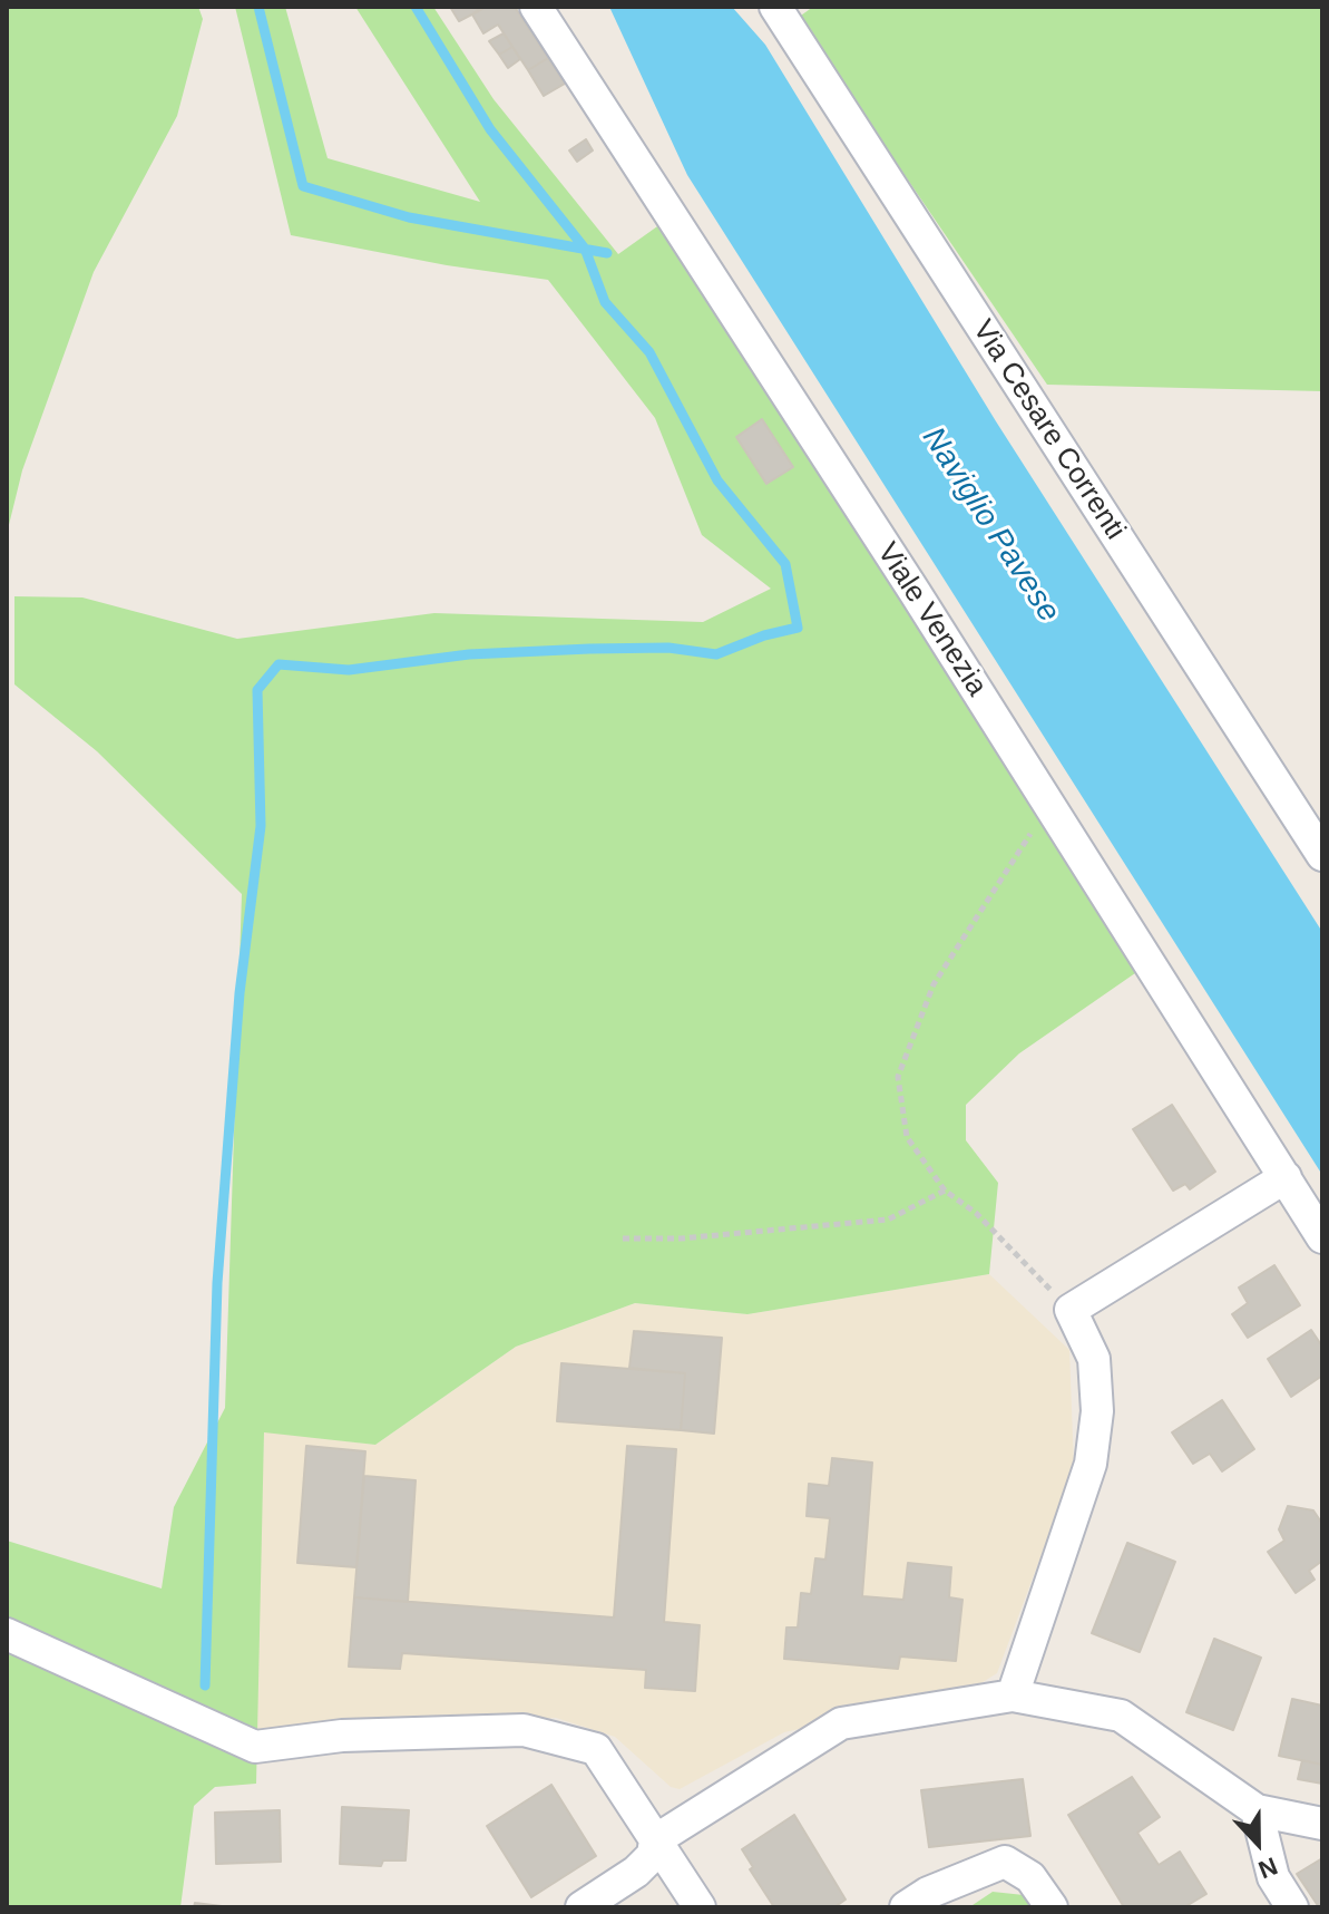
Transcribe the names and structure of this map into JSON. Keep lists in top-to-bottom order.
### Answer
{
  "streets": {
    "street": ["Via Cesare Correnti", "Viale Venezia"]
  },
  "water": ["Naviglio Pavese"],
  "north": "bottom"
}
